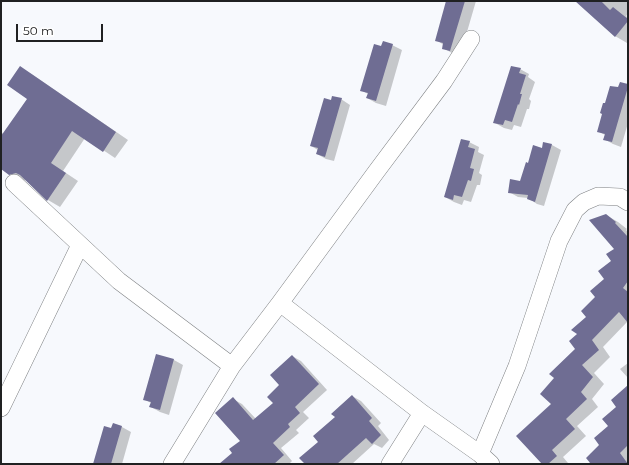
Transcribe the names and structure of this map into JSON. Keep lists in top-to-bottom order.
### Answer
{
  "scale_bar": "50 m"
}
